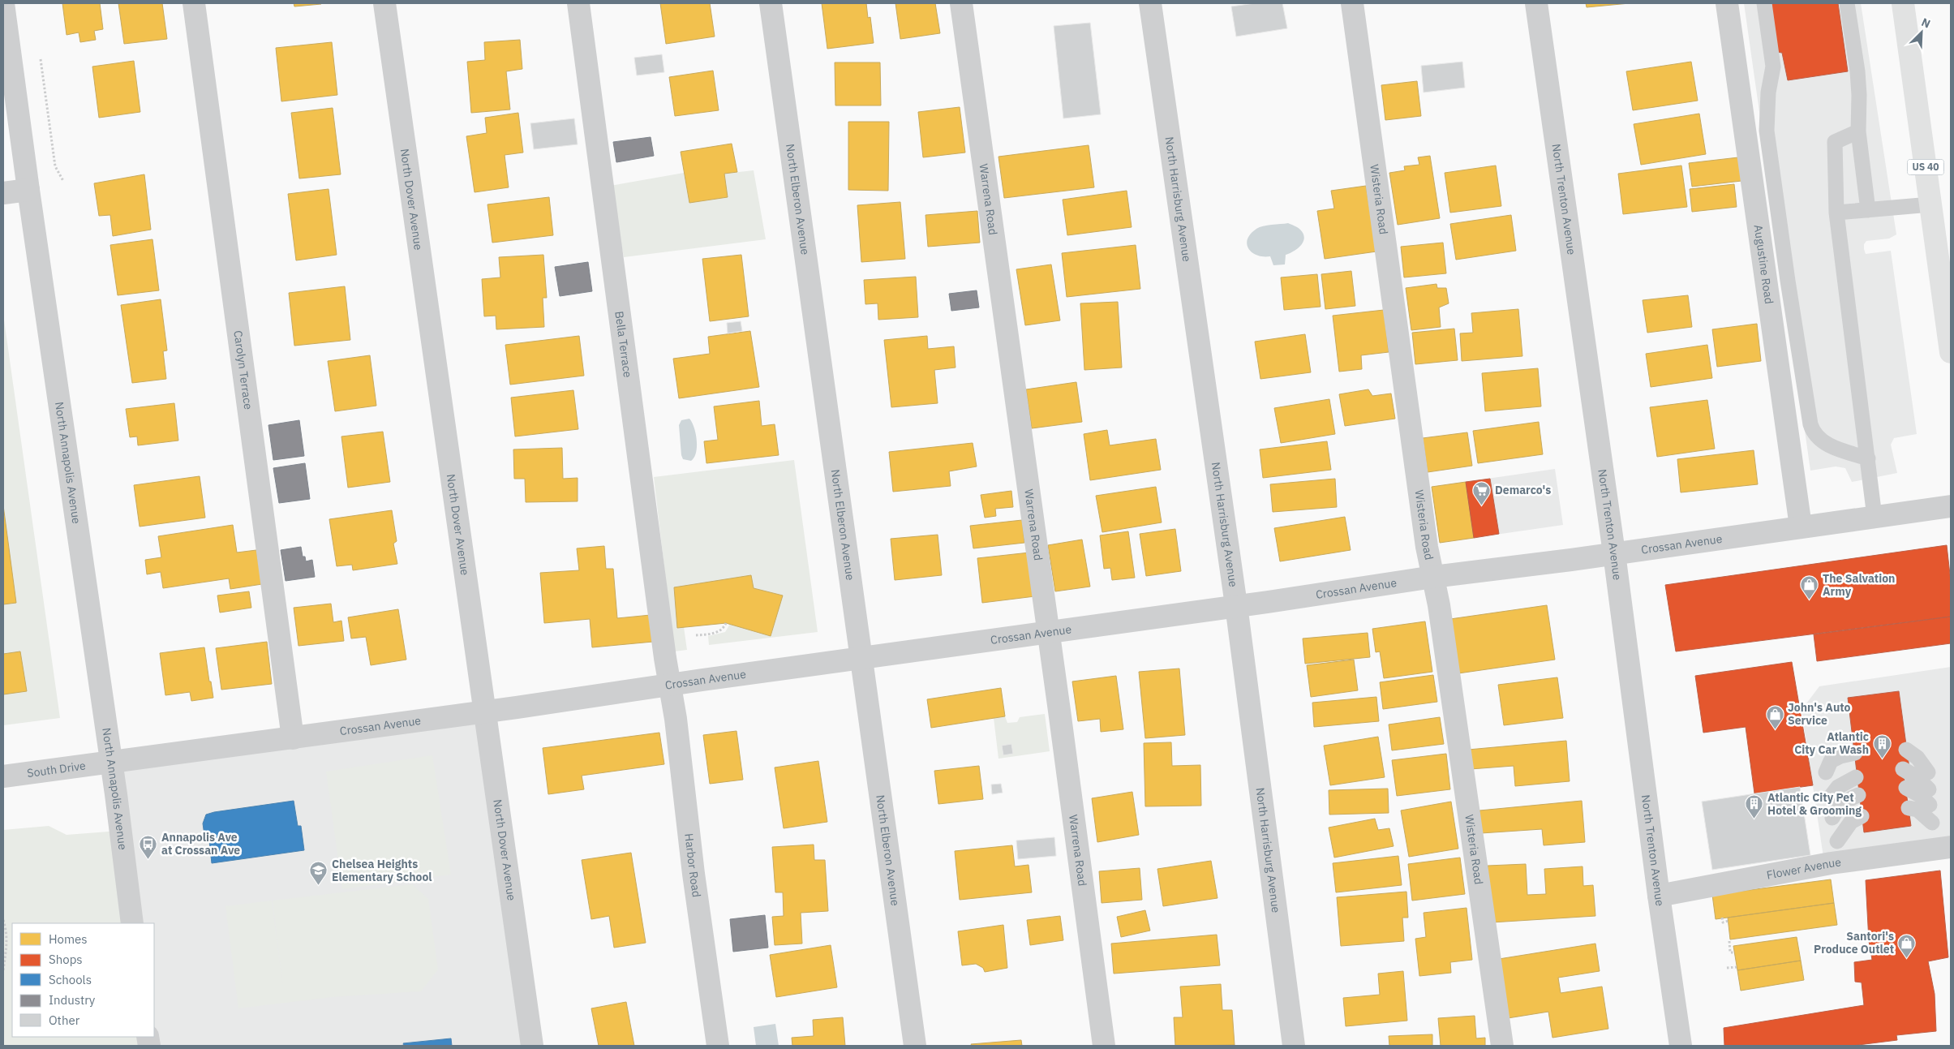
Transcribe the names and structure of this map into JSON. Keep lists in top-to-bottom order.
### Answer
{
  "streets": {
    "highway": ["US 40"],
    "street": [
      "Warrena Road",
      "North Harrisburg Avenue",
      "North Trenton Avenue",
      "North Dover Avenue",
      "North Elberon Avenue",
      "Wisteria Road",
      "Augustine Road",
      "Bella Terrace",
      "Carolyn Terrace",
      "North Annapolis Avenue",
      "Crossan Avenue",
      "South Drive",
      "Harbor Road",
      "Flower Avenue"
    ]
  },
  "crossings": [
    ["Warrena Road", "Crossan Avenue"],
    ["North Harrisburg Avenue", "Crossan Avenue"],
    ["North Trenton Avenue", "Crossan Avenue"],
    ["North Trenton Avenue", "Flower Avenue"],
    ["North Dover Avenue", "Crossan Avenue"],
    ["North Elberon Avenue", "Crossan Avenue"],
    ["Wisteria Road", "Crossan Avenue"],
    ["Augustine Road", "Crossan Avenue"],
    ["Bella Terrace", "Crossan Avenue"],
    ["Bella Terrace", "Harbor Road"],
    ["Carolyn Terrace", "Crossan Avenue"],
    ["North Annapolis Avenue", "Crossan Avenue"],
    ["North Annapolis Avenue", "South Drive"],
    ["Crossan Avenue", "South Drive"],
    ["Crossan Avenue", "Harbor Road"]
  ],
  "places": {
    "supermarket": ["Demarco's"],
    "shop": ["The Salvation Army", "John's Auto Service", "Santori's Produce Outlet"],
    "building": ["Atlantic City Car Wash", "Atlantic City Pet Hotel & Grooming"],
    "bus stop": ["Annapolis Ave at Crossan Ave"],
    "school or university": ["Chelsea Heights Elementary School"]
  },
  "legend": [
    "Homes",
    "Shops",
    "Schools",
    "Industry",
    "Other"
  ],
  "north": "top right"
}
